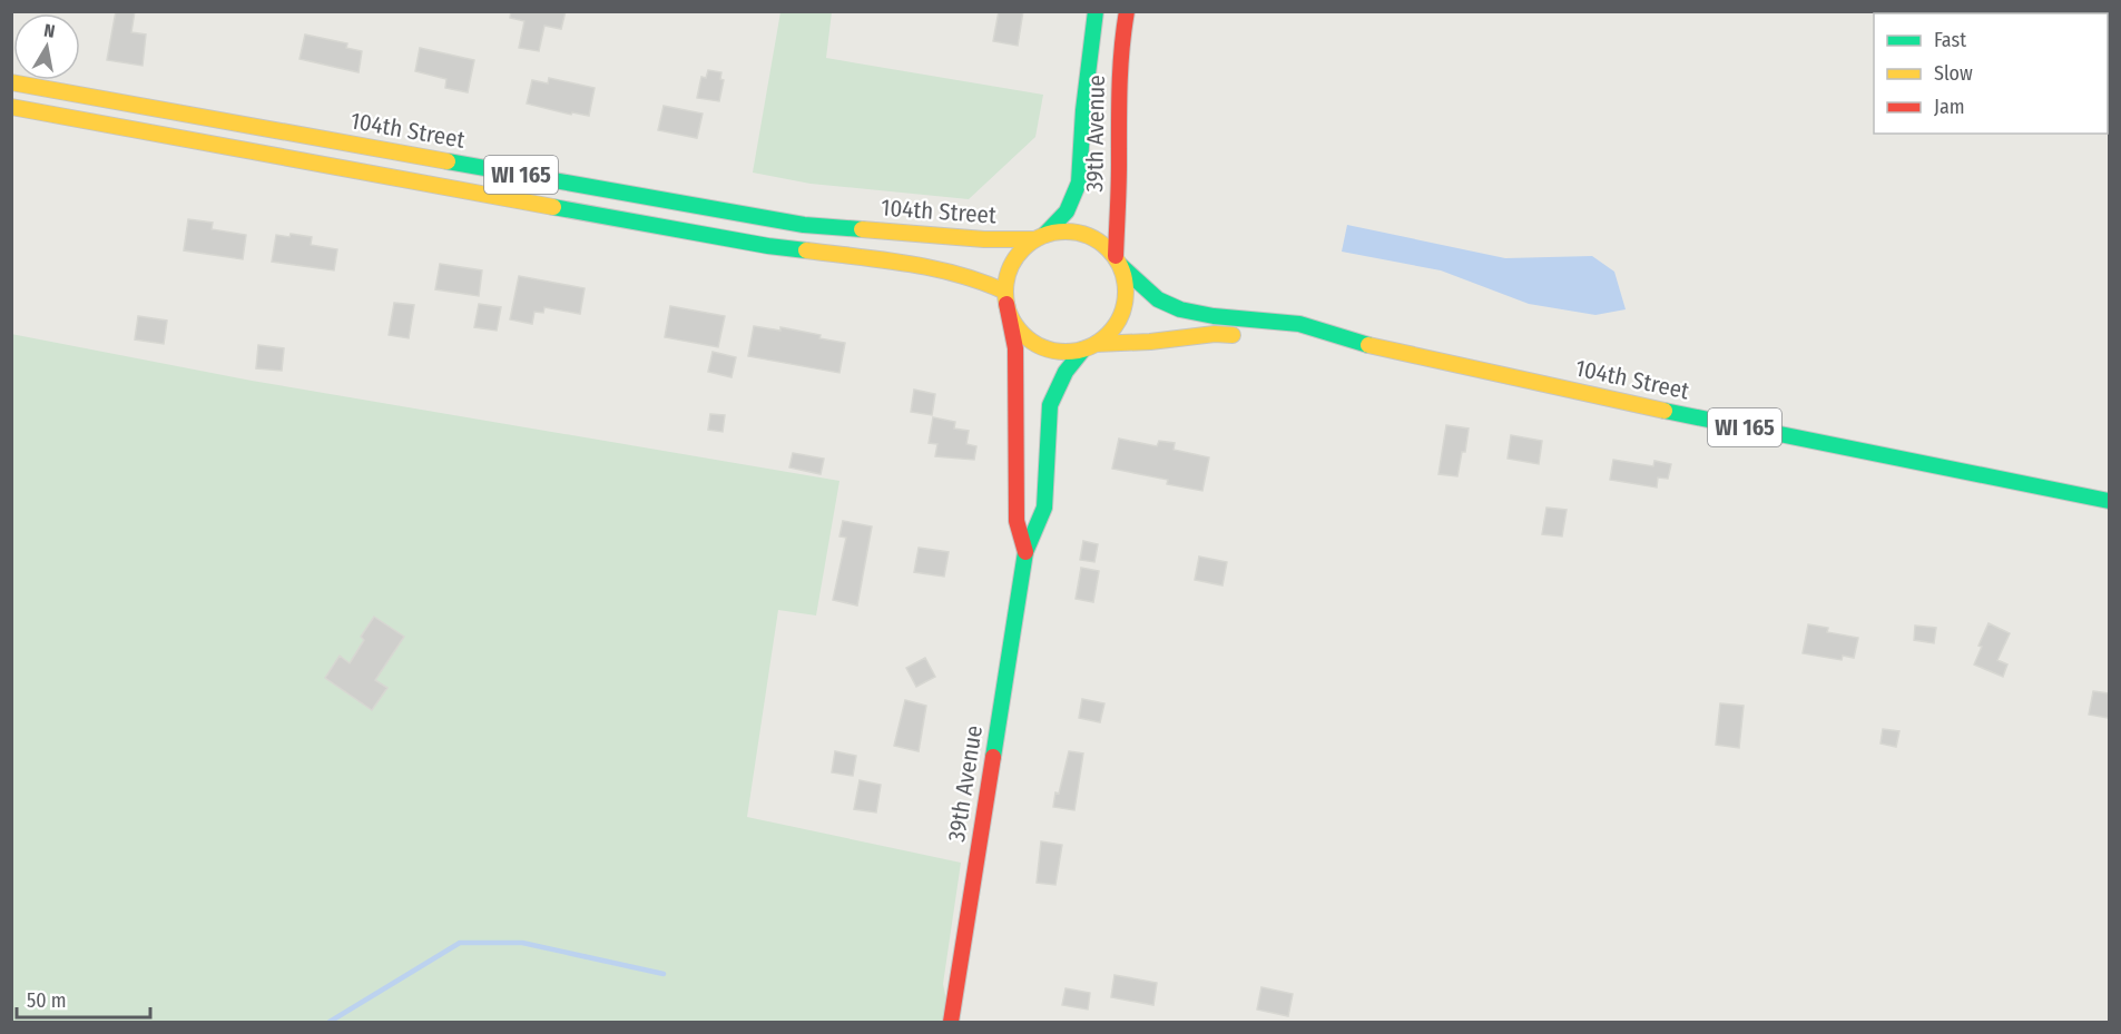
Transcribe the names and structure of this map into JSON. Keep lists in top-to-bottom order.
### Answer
{
  "streets": {
    "main road": ["104th Street", "39th Avenue", "WI 165"]
  },
  "crossings": [
    ["104th Street", "39th Avenue"],
    ["104th Street", "WI 165"],
    ["39th Avenue", "WI 165"]
  ],
  "legend": ["Fast", "Slow", "Jam"],
  "scale_bar": "50 m",
  "north": "top"
}
